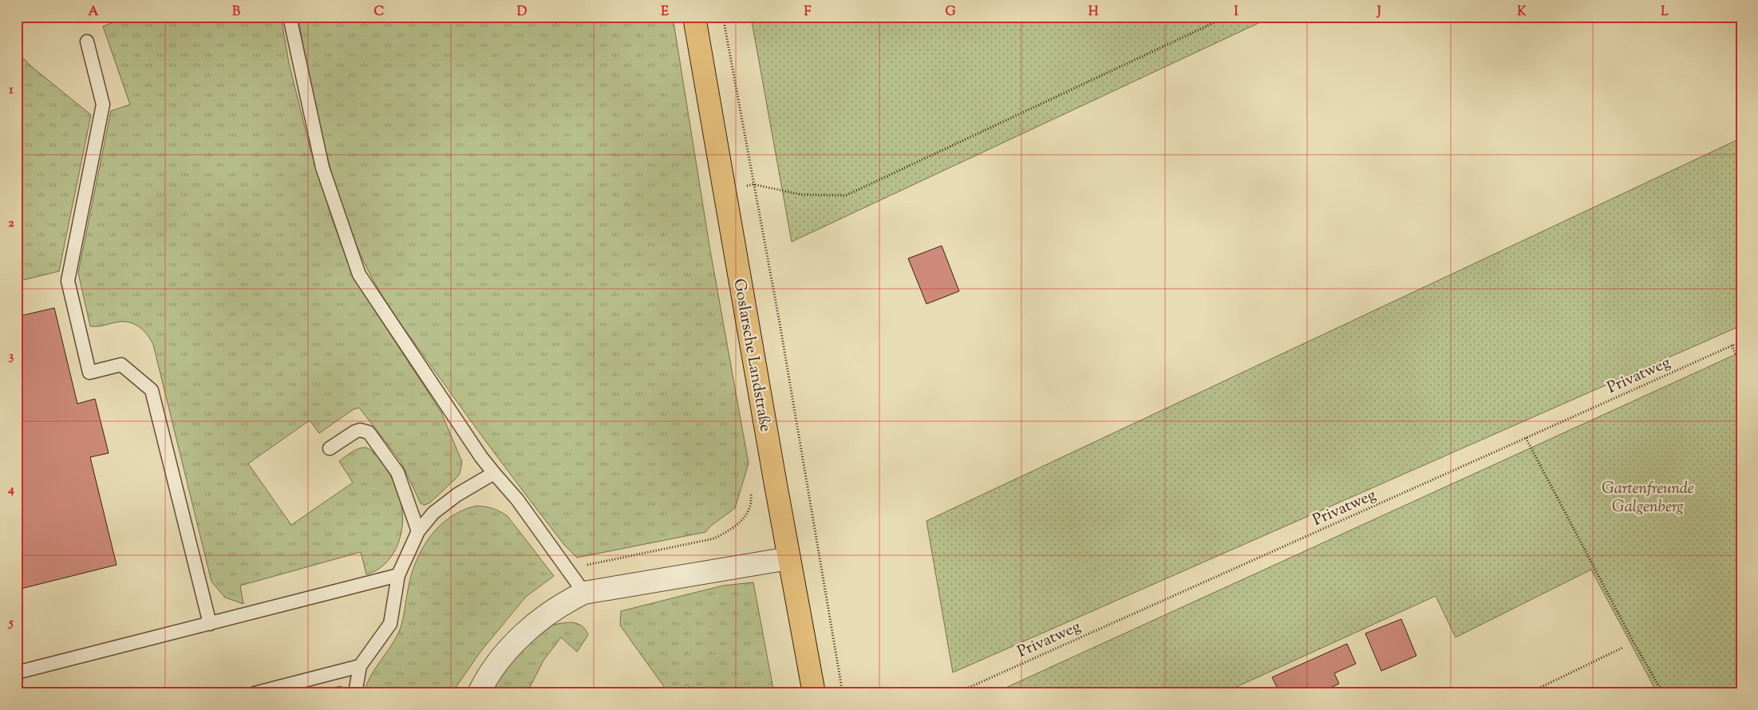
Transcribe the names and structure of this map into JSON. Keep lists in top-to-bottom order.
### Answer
{
  "streets": {
    "main road": ["Goslarsche Landstraße"],
    "path": ["Privatweg"]
  },
  "parks": ["Gartenfreunde Galgenberg"],
  "grid": {
    "columns": [
      "A",
      "B",
      "C",
      "D",
      "E",
      "F",
      "G",
      "H",
      "I",
      "J",
      "K",
      "L"
    ],
    "rows": [
      "1",
      "2",
      "3",
      "4",
      "5"
    ]
  }
}
